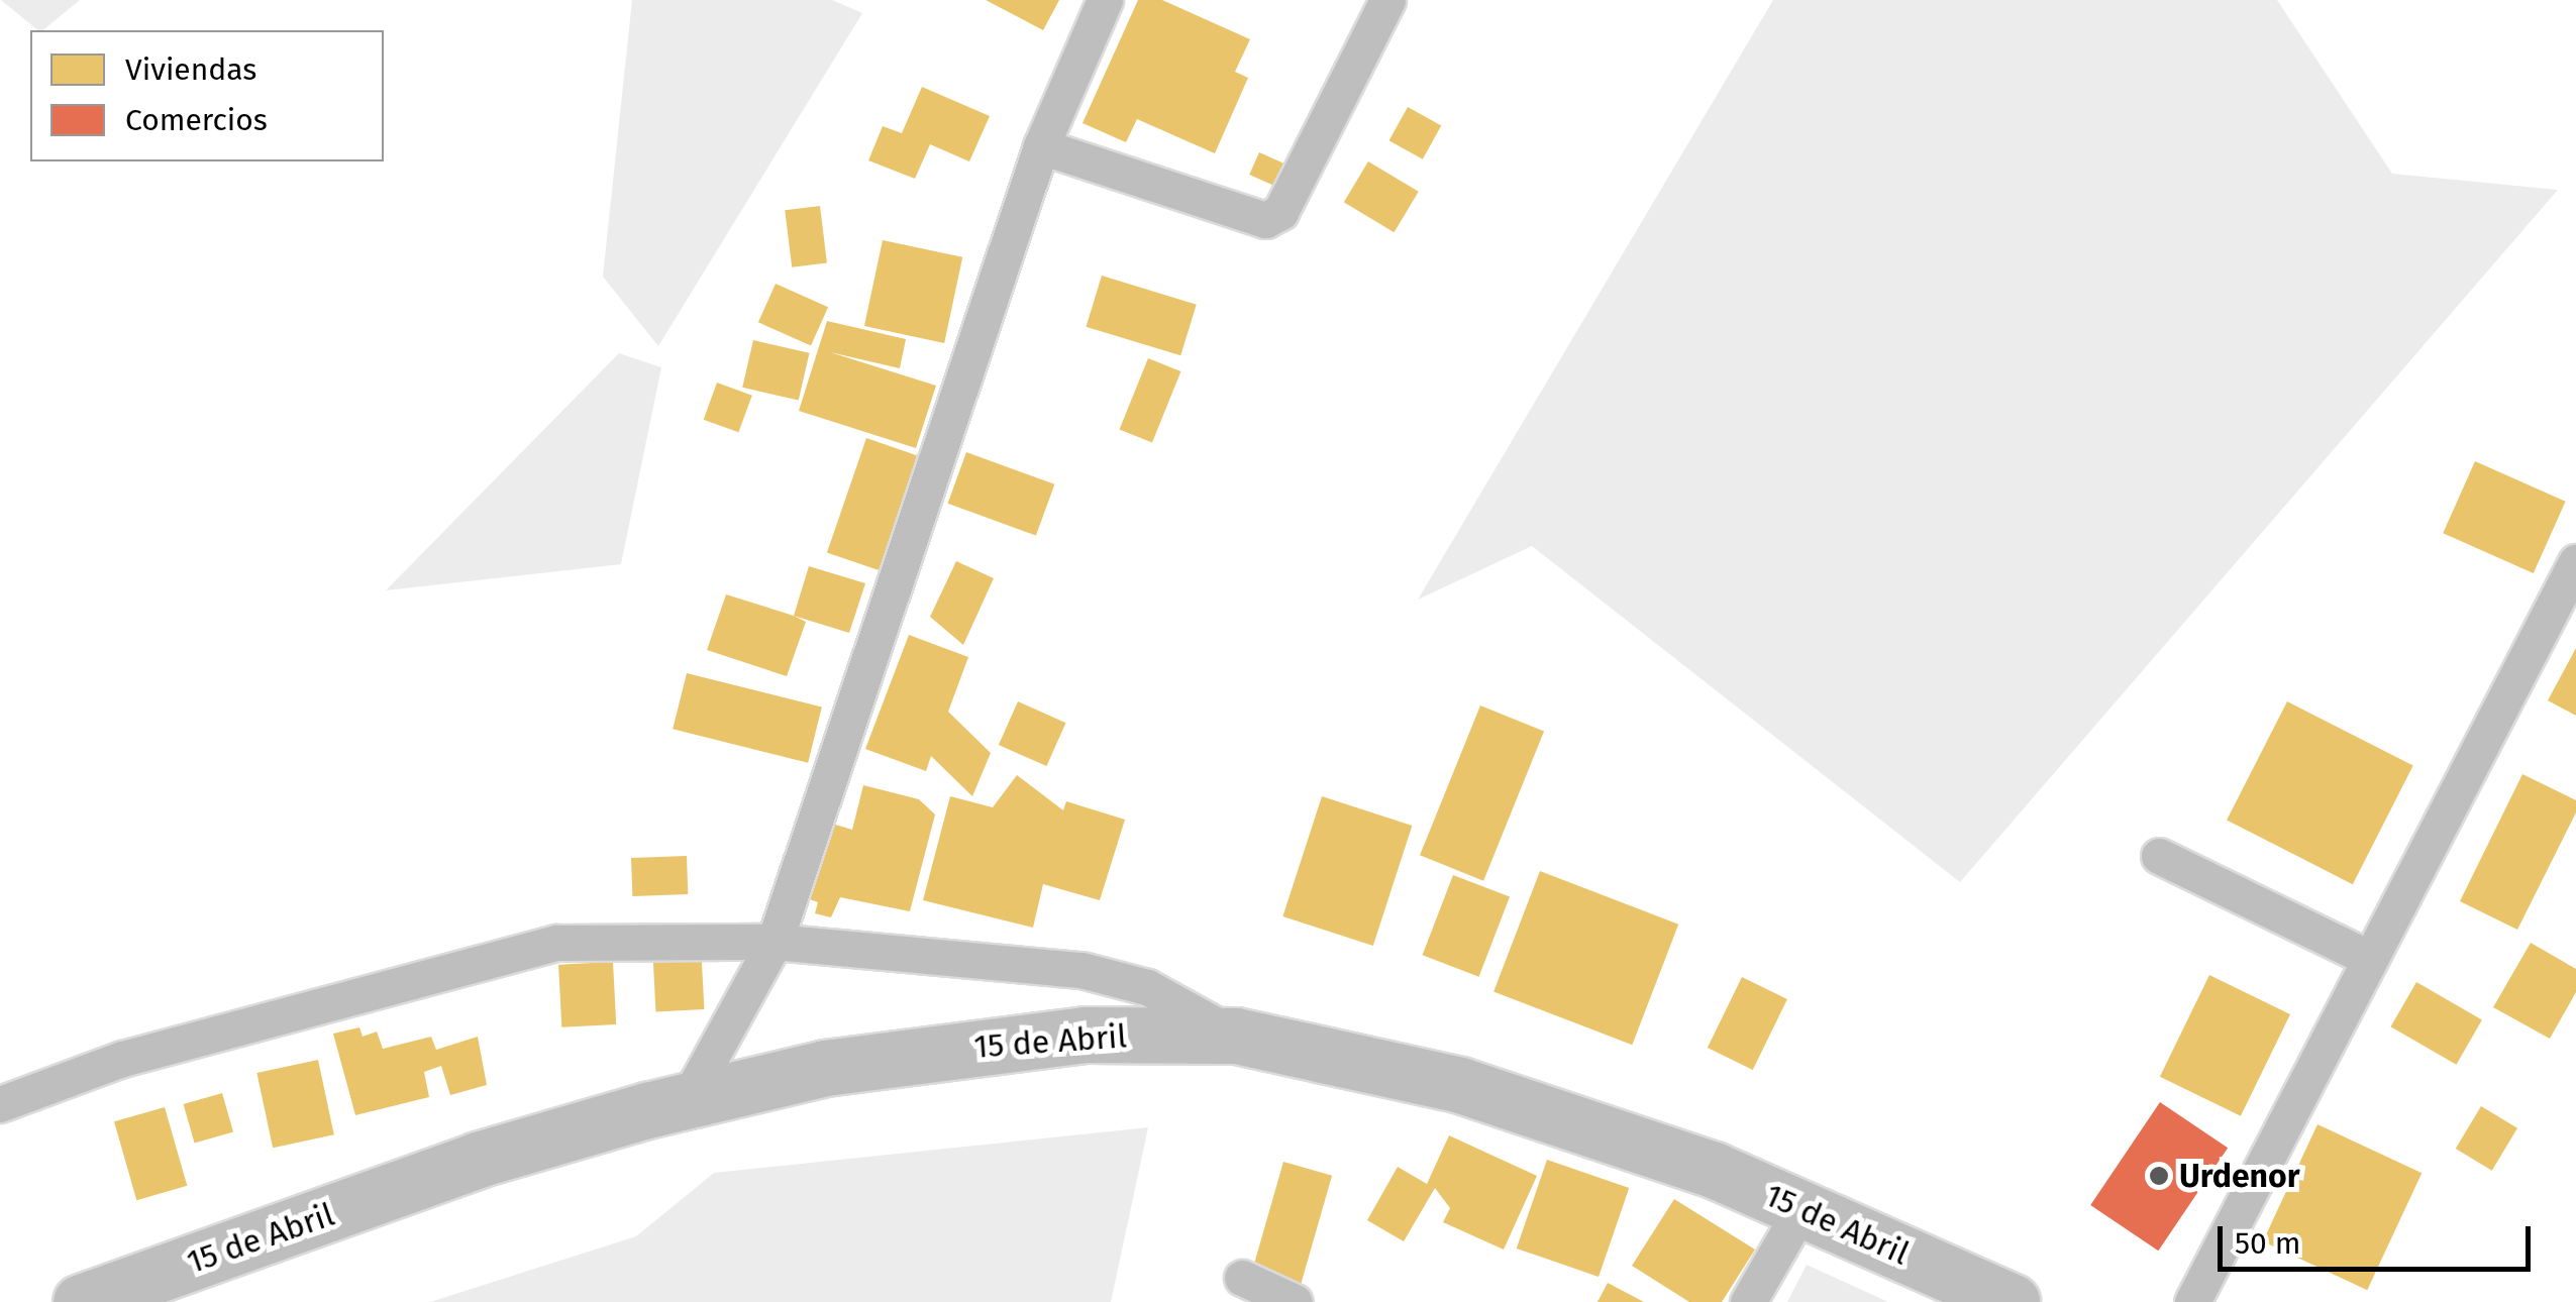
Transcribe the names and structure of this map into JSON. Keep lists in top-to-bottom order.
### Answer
{
  "streets": {
    "main road": ["15 de Abril"]
  },
  "places": ["Urdenor"],
  "legend": ["Viviendas", "Comercios"],
  "scale_bar": "50 m"
}
